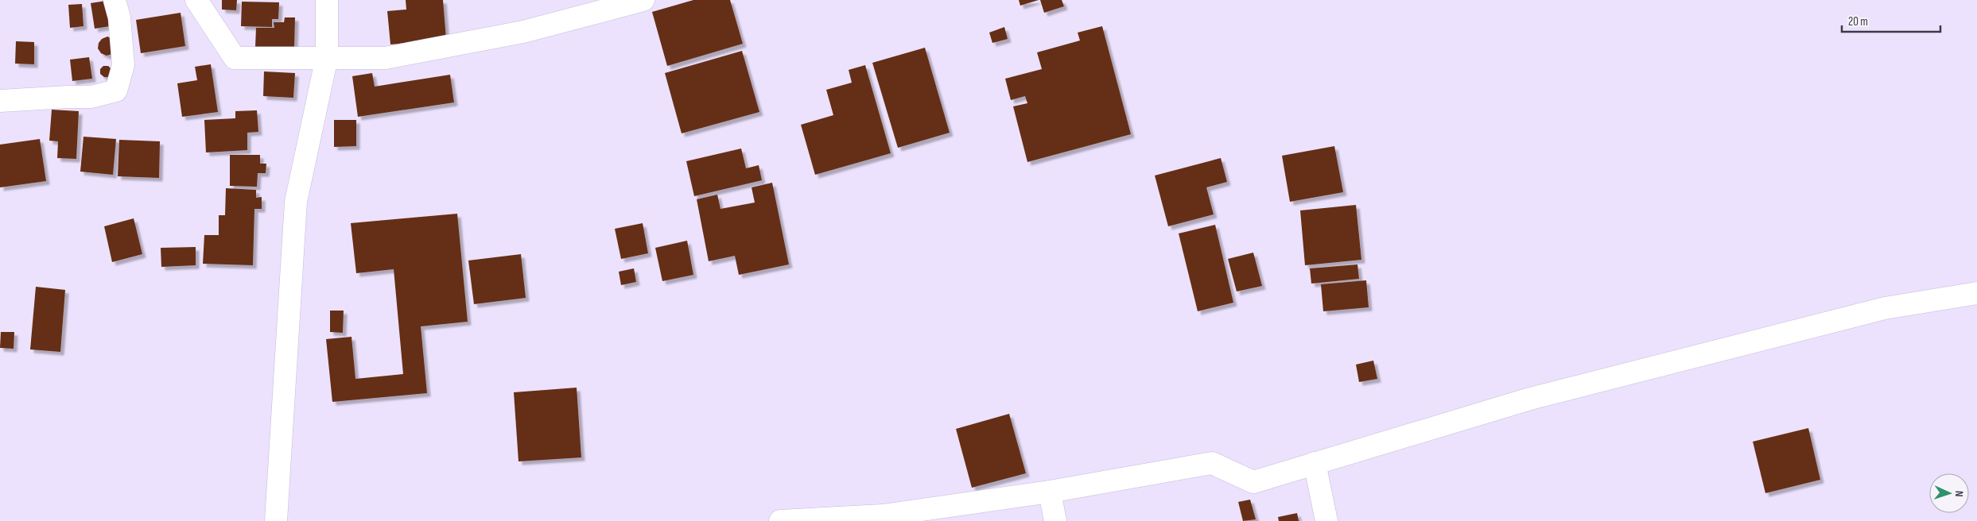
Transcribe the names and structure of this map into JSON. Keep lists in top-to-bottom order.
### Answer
{
  "scale_bar": "20 m",
  "north": "right"
}
